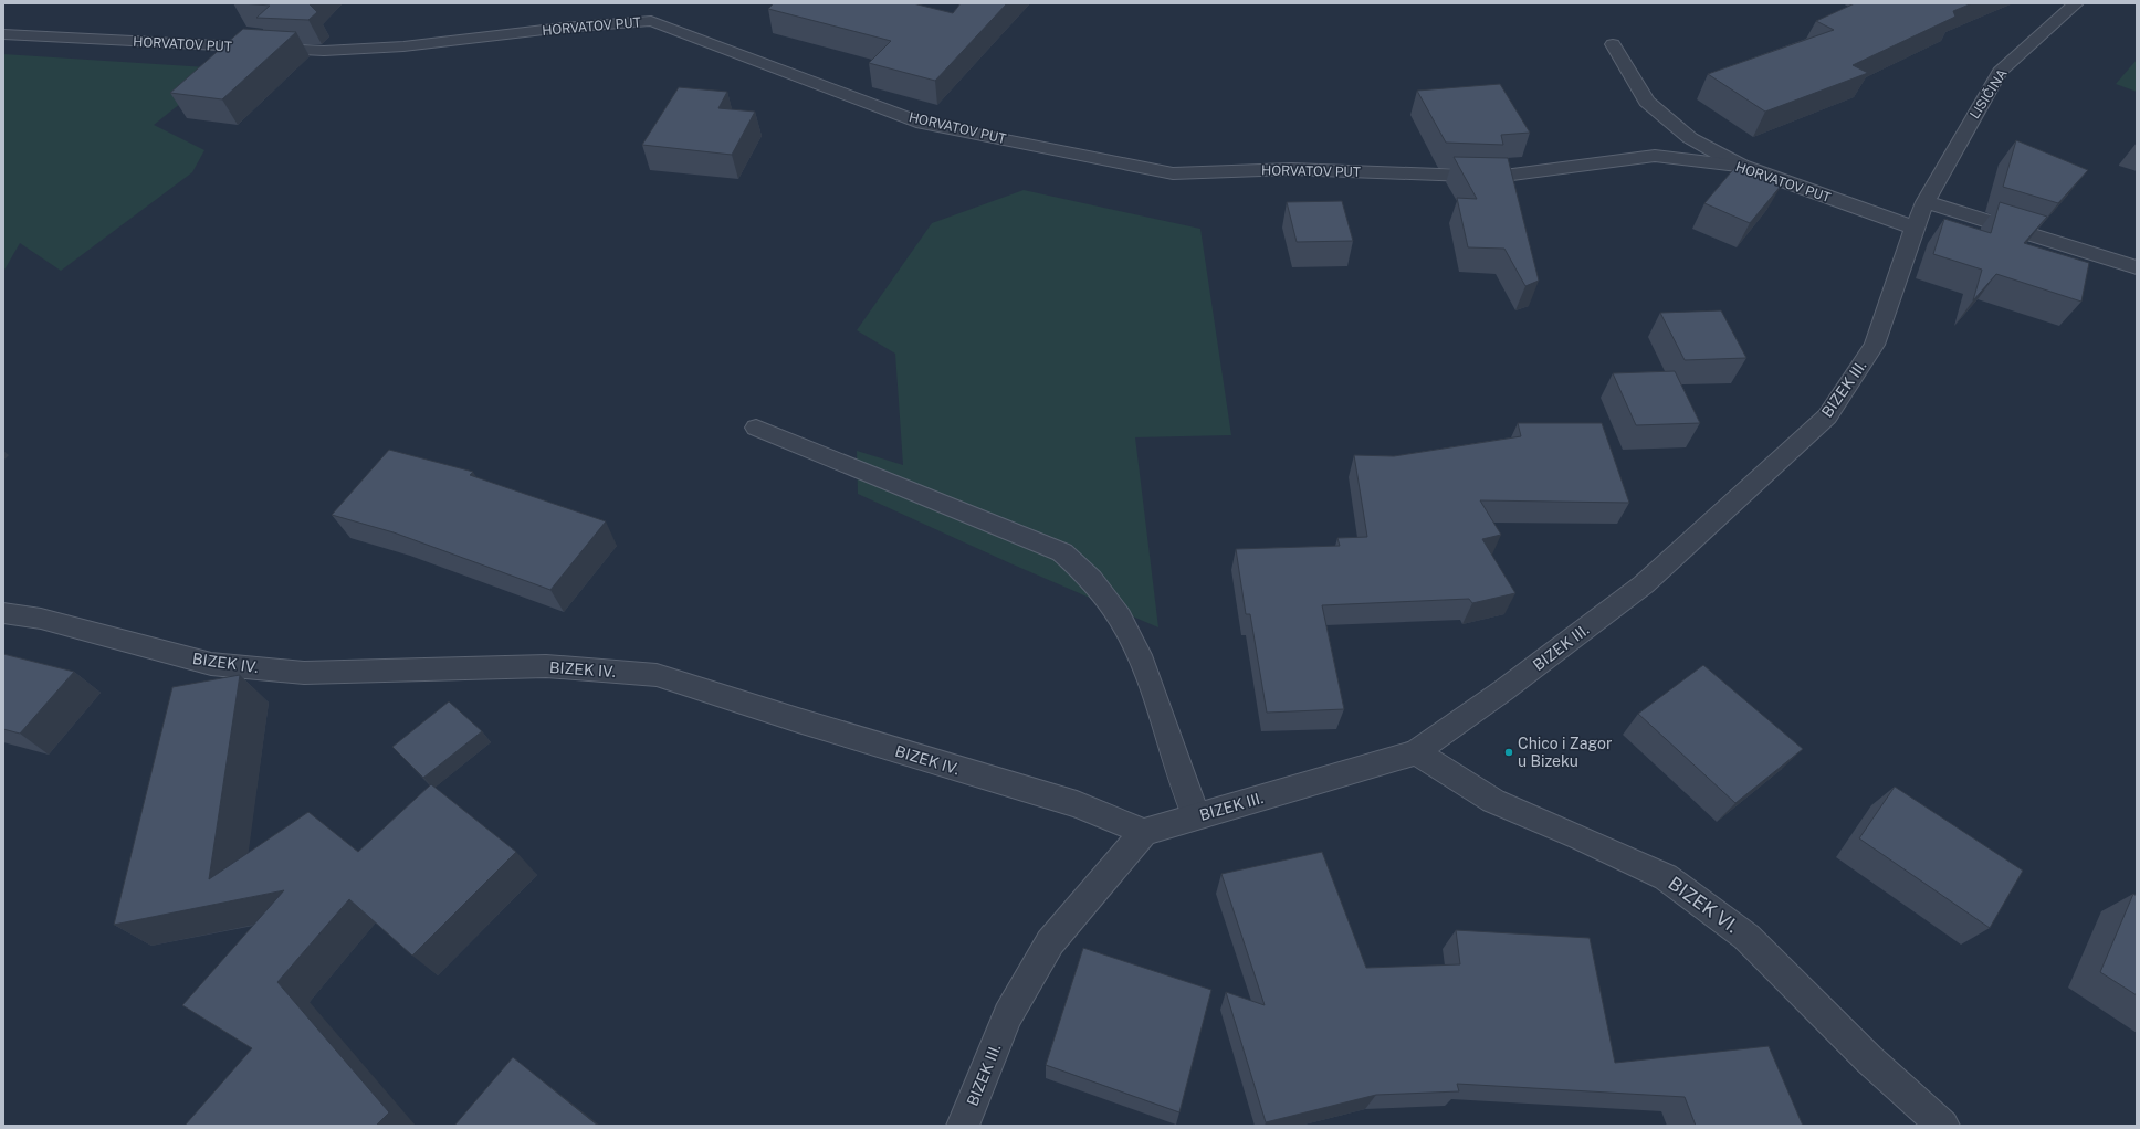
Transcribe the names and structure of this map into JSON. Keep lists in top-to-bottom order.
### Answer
{
  "streets": {
    "street": [
      "HORVATOV PUT",
      "LISIČINA",
      "BIZEK III.",
      "BIZEK IV.",
      "BIZEK VI."
    ]
  },
  "crossings": [
    ["HORVATOV PUT", "BIZEK III."],
    ["LISIČINA", "BIZEK III."],
    ["BIZEK III.", "BIZEK IV."],
    ["BIZEK III.", "BIZEK VI."]
  ],
  "places": ["Chico i Zagor u Bizeku"]
}
